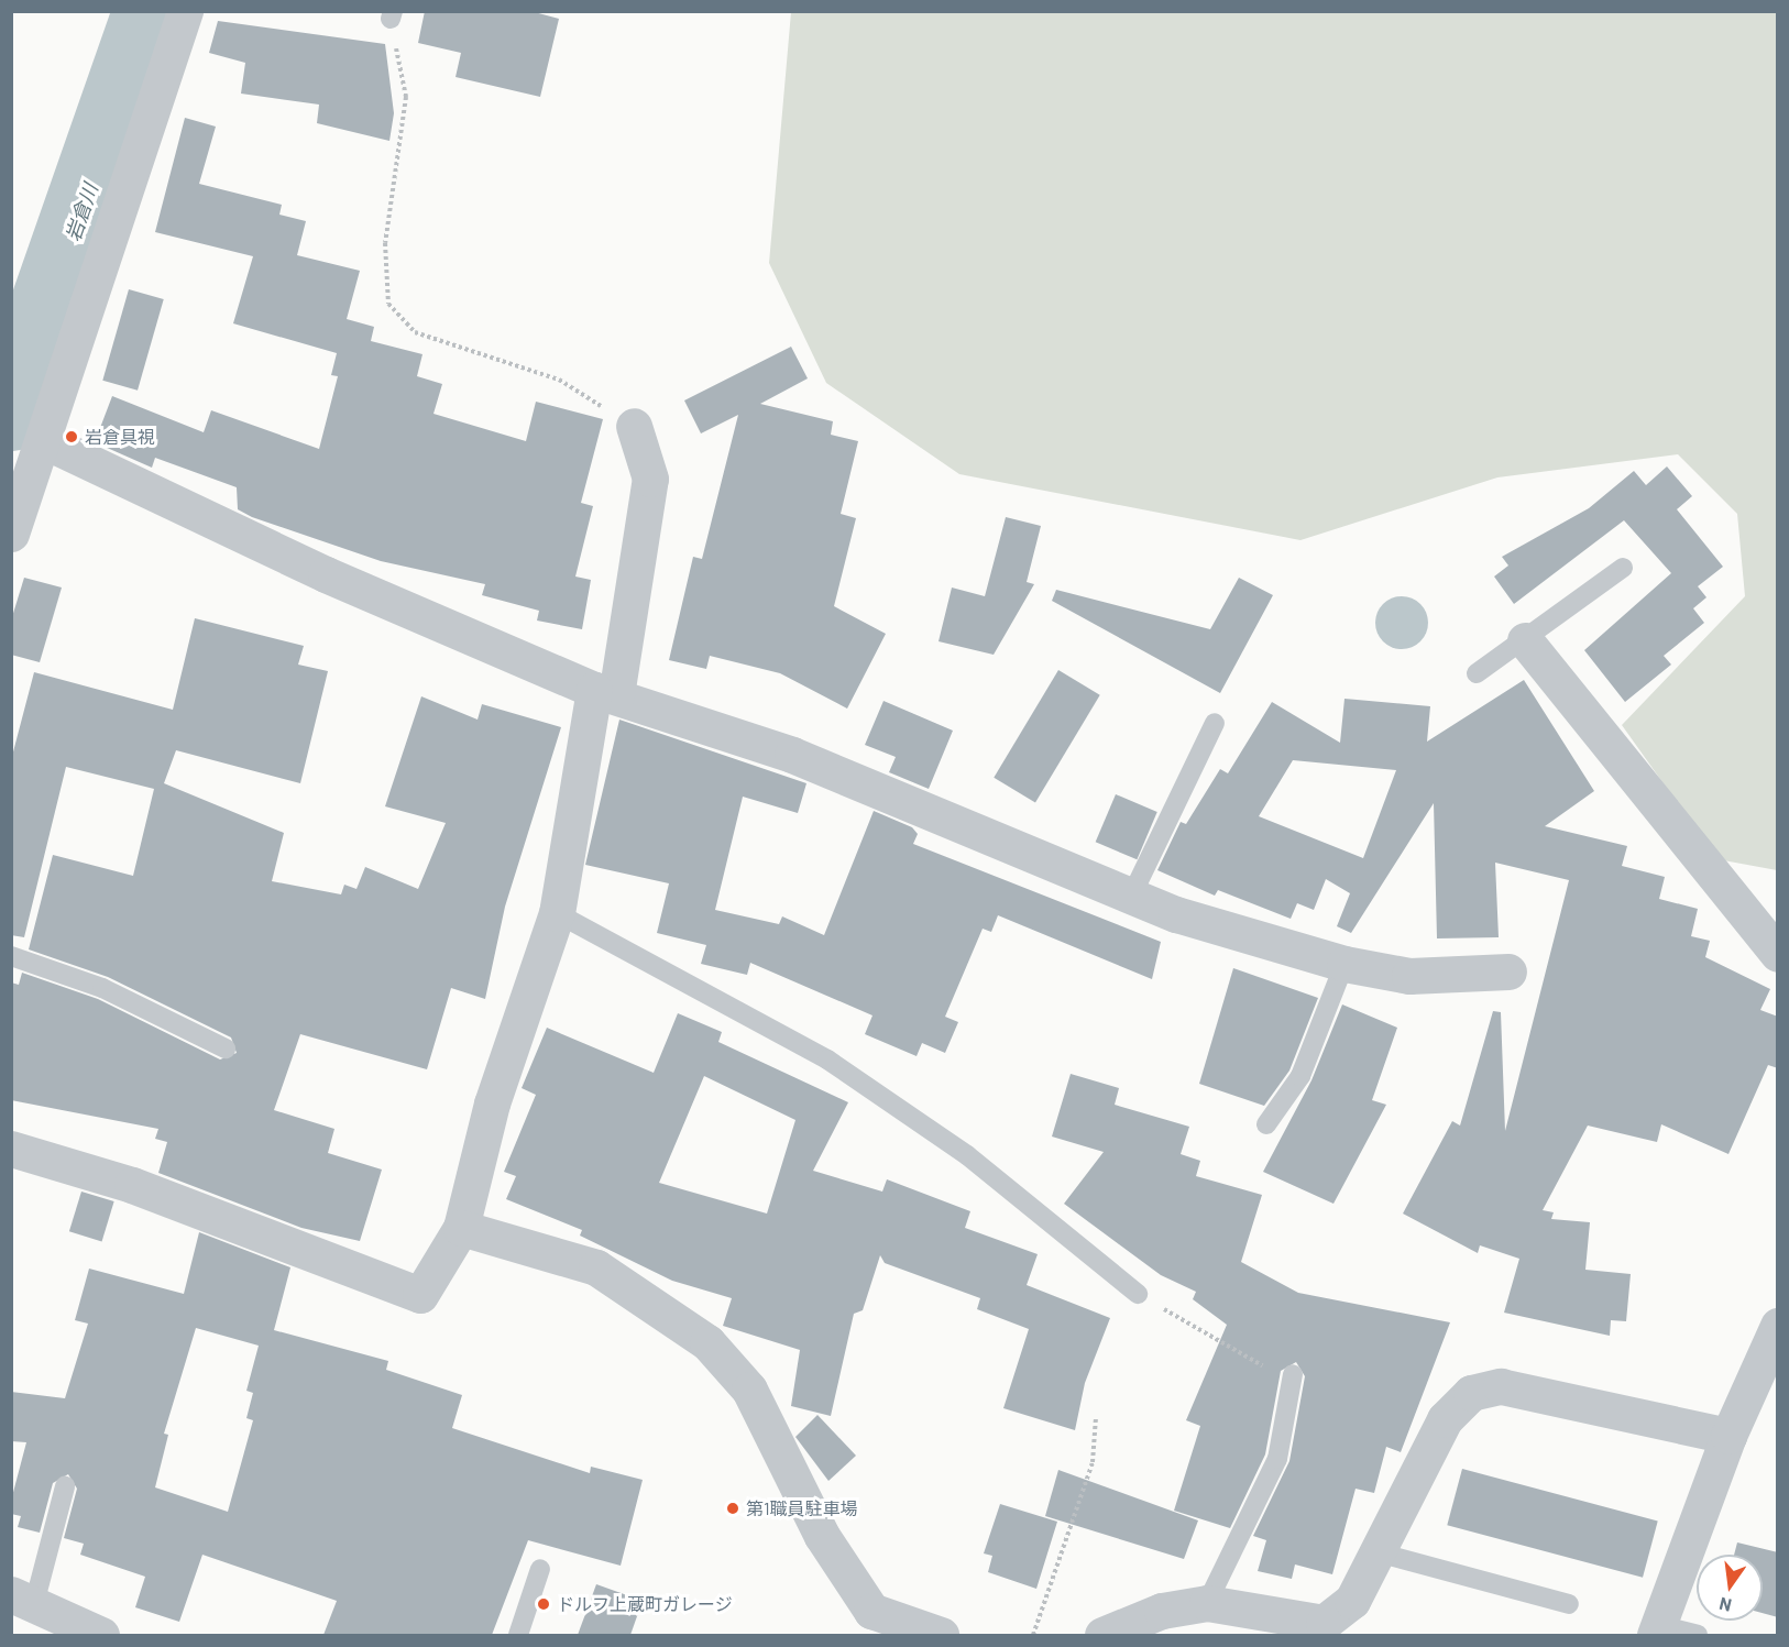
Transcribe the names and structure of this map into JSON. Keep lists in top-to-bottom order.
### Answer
{
  "water": ["岩倉川"],
  "places": ["岩倉具視", "第1職員駐車場", "ドルフ上蔵町ガレージ"],
  "north": "bottom"
}
